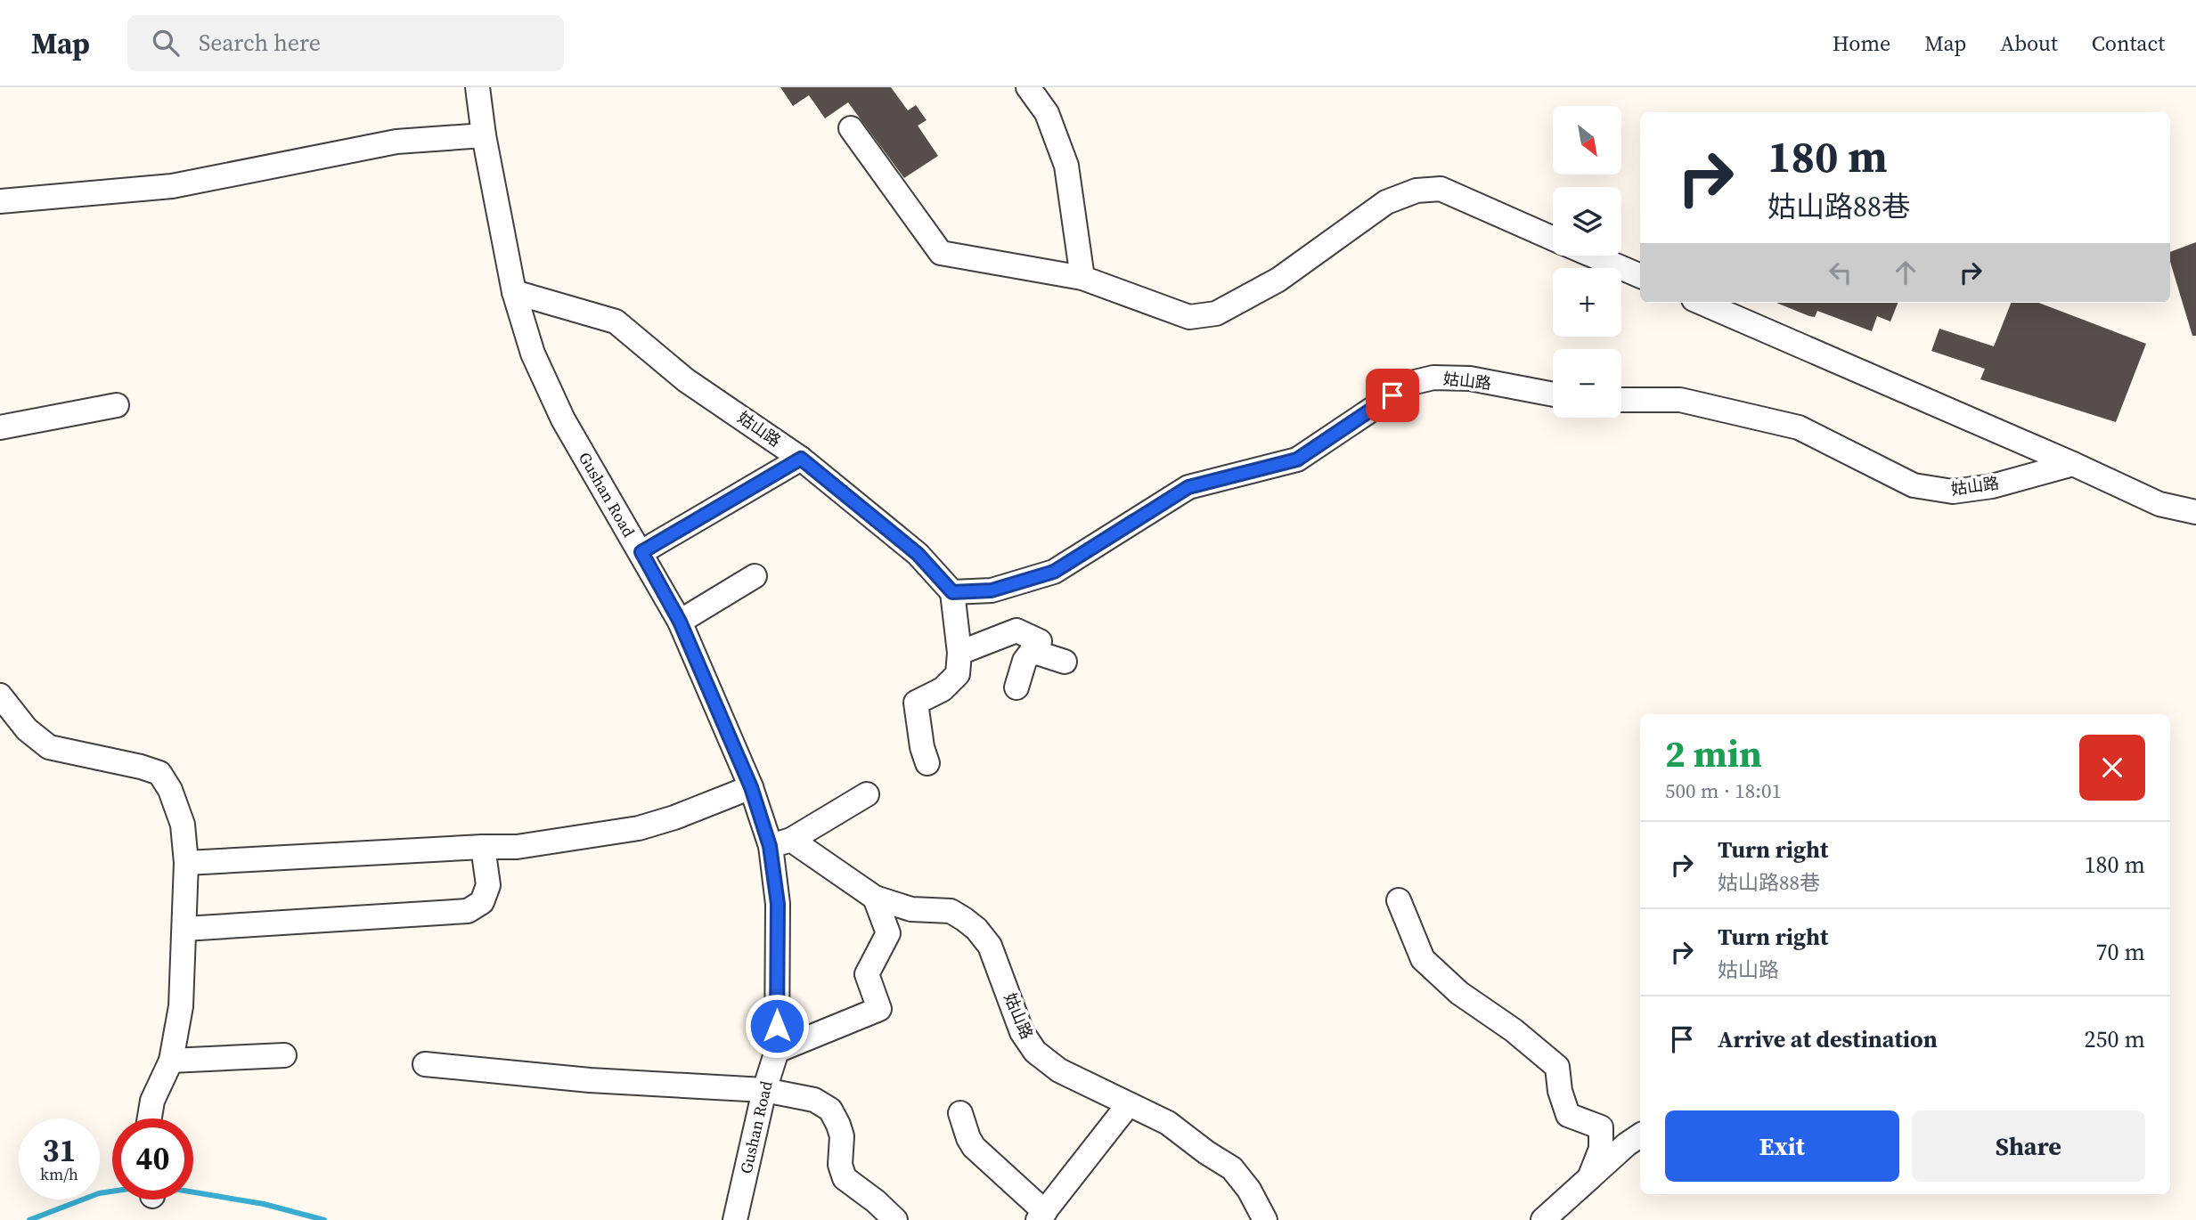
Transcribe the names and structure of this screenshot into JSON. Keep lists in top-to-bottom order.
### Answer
{
  "streets": {
    "street": ["姑山路", "Gushan Road"]
  },
  "crossings": [
    ["姑山路", "Gushan Road"]
  ],
  "north": "bottom right",
  "page": {
    "header": "Map",
    "search": "Search here",
    "nav": [
      "Home",
      "Map",
      "About",
      "Contact"
    ],
    "map_buttons": ["+", "−"],
    "turn": ["180 m", "姑山路88巷"],
    "heading": ["2 min", "500 m · 18:01"],
    "list": [
      {
        "name": "Turn right",
        "note": "姑山路88巷",
        "value": "180 m"
      },
      {
        "name": "Turn right",
        "note": "姑山路",
        "value": "70 m"
      },
      {
        "name": "Arrive at destination",
        "value": "250 m"
      }
    ],
    "buttons": ["Exit", "Share"],
    "speed": "31 km/h",
    "limit": "40"
  }
}
